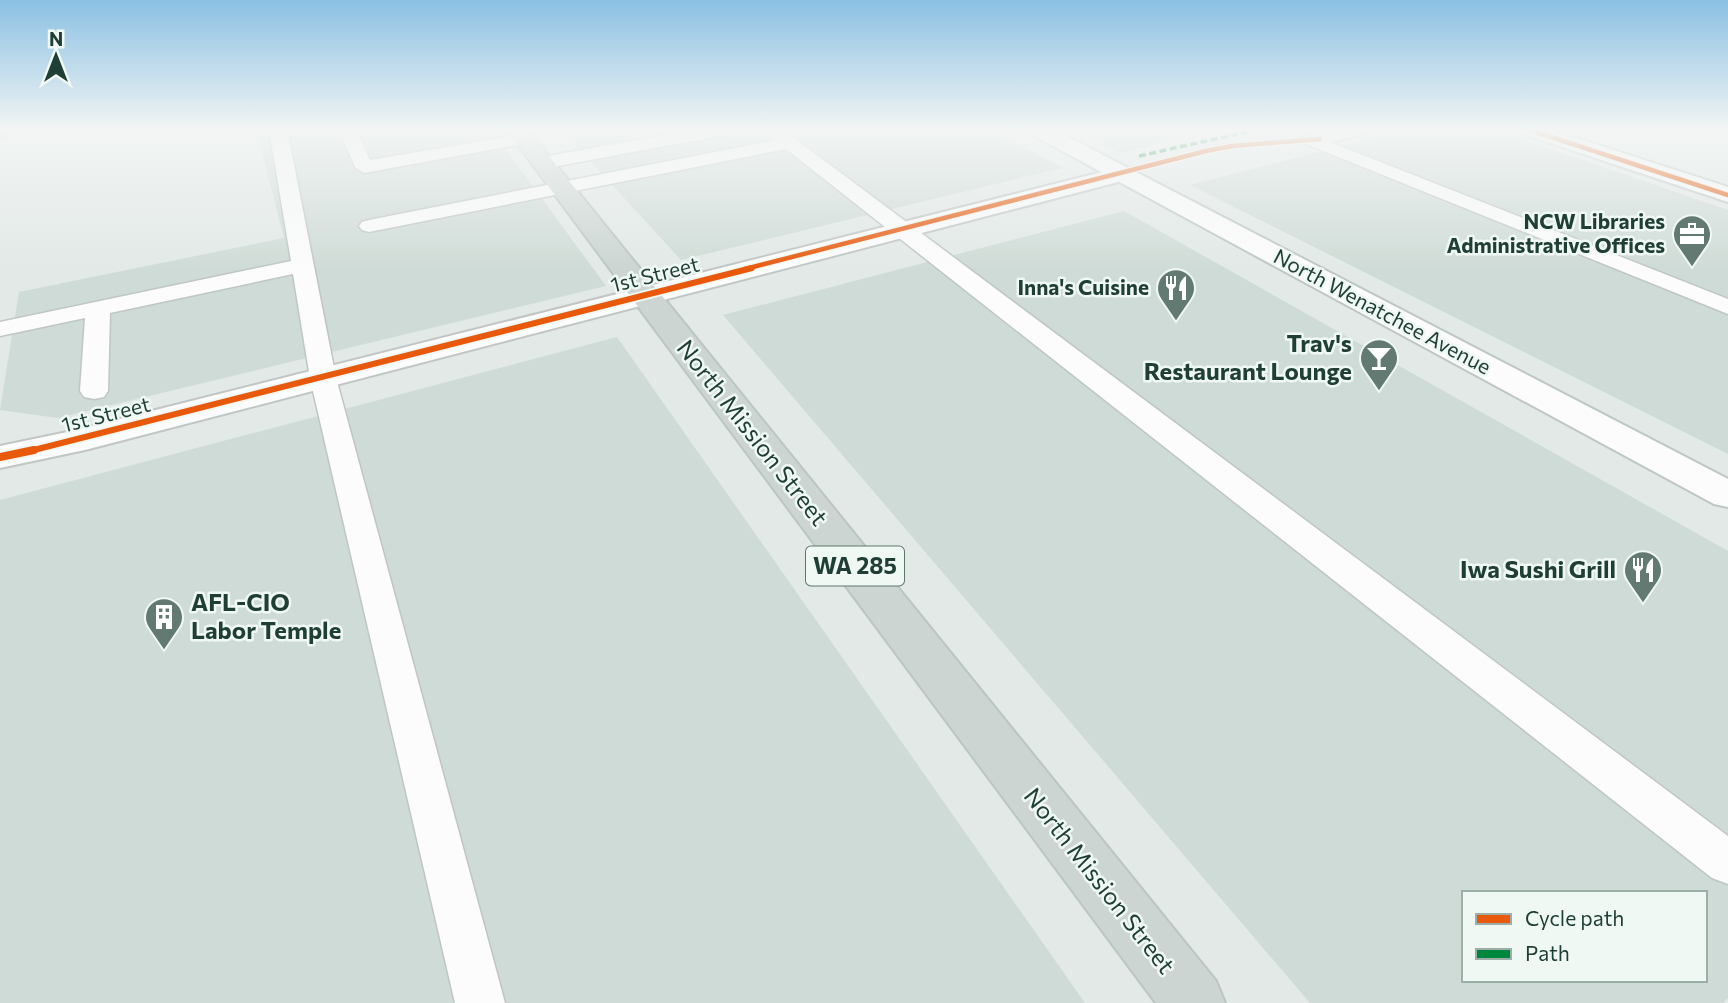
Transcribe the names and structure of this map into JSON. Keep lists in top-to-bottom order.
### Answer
{
  "streets": {
    "main road": ["North Mission Street", "WA 285"],
    "street": ["1st Street", "North Wenatchee Avenue"]
  },
  "crossings": [
    ["1st Street", "North Mission Street"]
  ],
  "places": {
    "office": ["NCW Libraries Administrative Offices"],
    "restaurant": ["Inna's Cuisine", "Iwa Sushi Grill"],
    "bar": ["Trav's Restaurant Lounge"],
    "building": ["AFL-CIO Labor Temple"]
  },
  "legend": ["Cycle path", "Path"],
  "north": "top"
}
